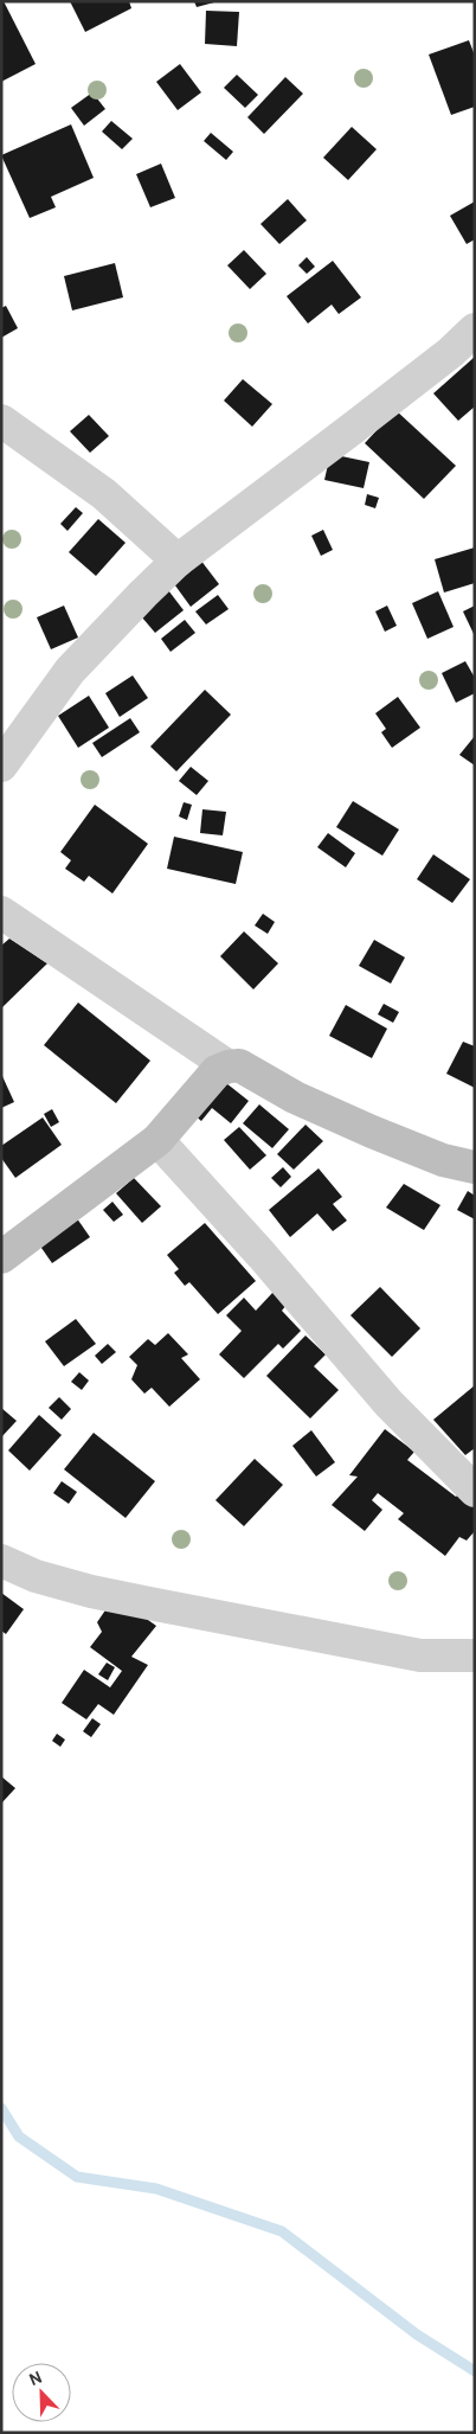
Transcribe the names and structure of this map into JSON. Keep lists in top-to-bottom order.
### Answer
{
  "north": "top left"
}
